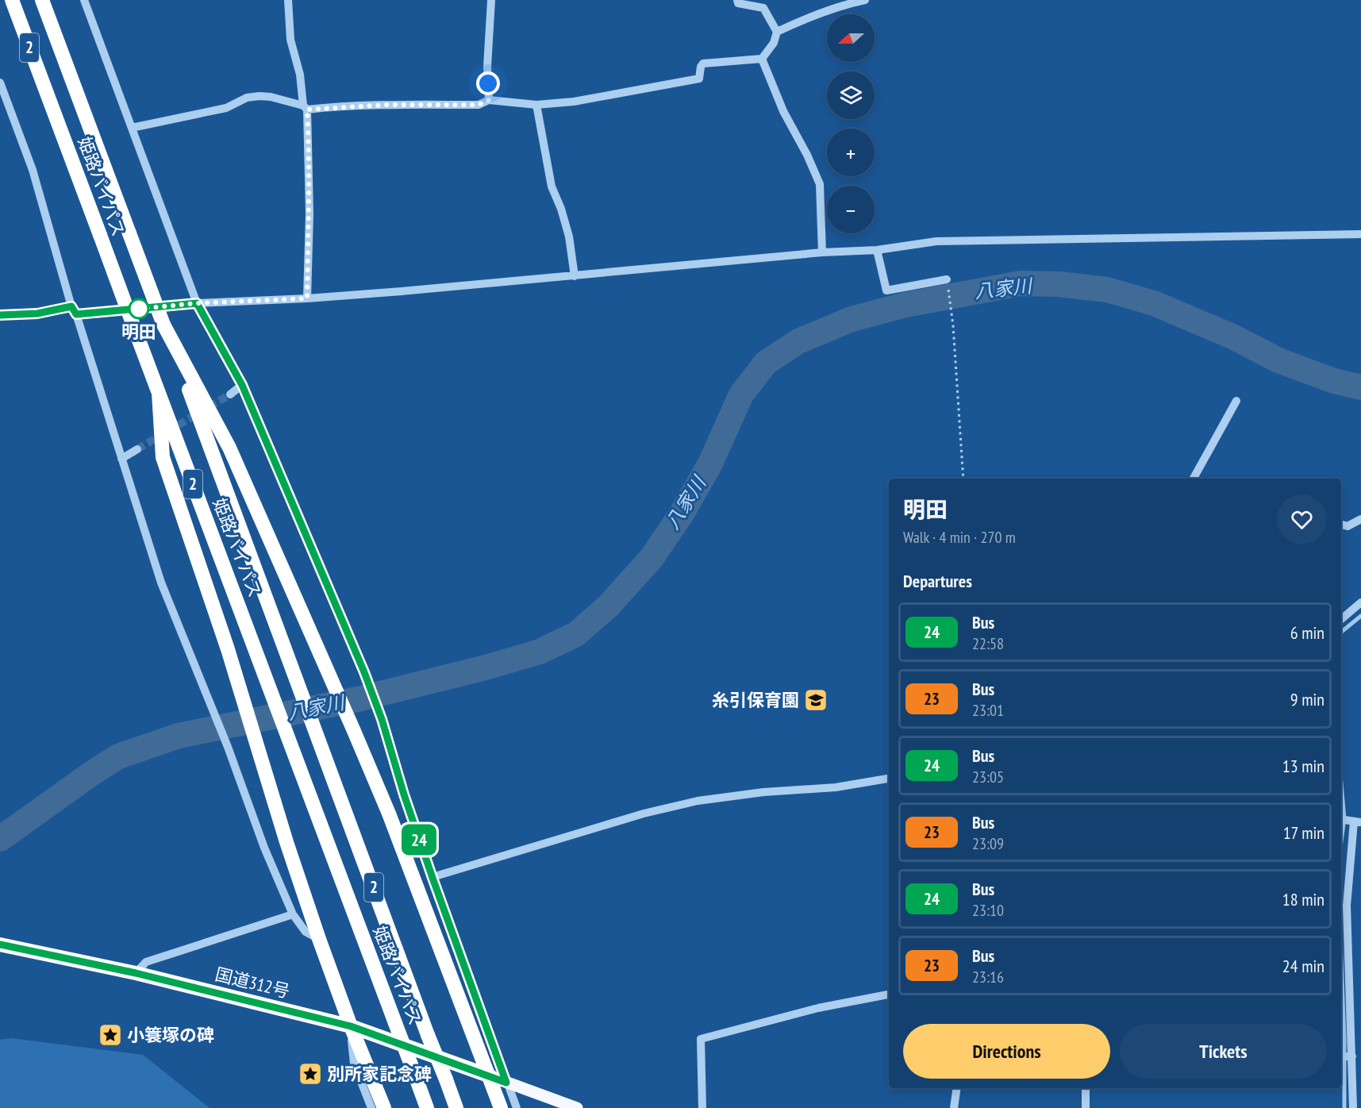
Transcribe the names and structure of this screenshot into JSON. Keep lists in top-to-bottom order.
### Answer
{
  "streets": {
    "highway": ["2", "姫路バイパス", "国道312号"]
  },
  "water": ["八家川"],
  "places": {
    "other": ["明田"],
    "school or university": ["糸引保育園"],
    "place": ["小簑塚の碑", "別所家記念碑"]
  },
  "lines": ["bus line 24"],
  "north": "left",
  "page": {
    "on_map": "24",
    "map_buttons": ["+", "−"],
    "heading": [
      ["明田", "Walk · 4 min · 270 m"],
      "Departures"
    ],
    "list": [
      {
        "mark": "24",
        "name": "Bus",
        "note": "22:58",
        "value": "6 min"
      },
      {
        "mark": "23",
        "name": "Bus",
        "note": "23:01",
        "value": "9 min"
      },
      {
        "mark": "24",
        "name": "Bus",
        "note": "23:05",
        "value": "13 min"
      },
      {
        "mark": "23",
        "name": "Bus",
        "note": "23:09",
        "value": "17 min"
      },
      {
        "mark": "24",
        "name": "Bus",
        "note": "23:10",
        "value": "18 min"
      },
      {
        "mark": "23",
        "name": "Bus",
        "note": "23:16",
        "value": "24 min"
      }
    ],
    "buttons": ["Directions", "Tickets"]
  }
}
